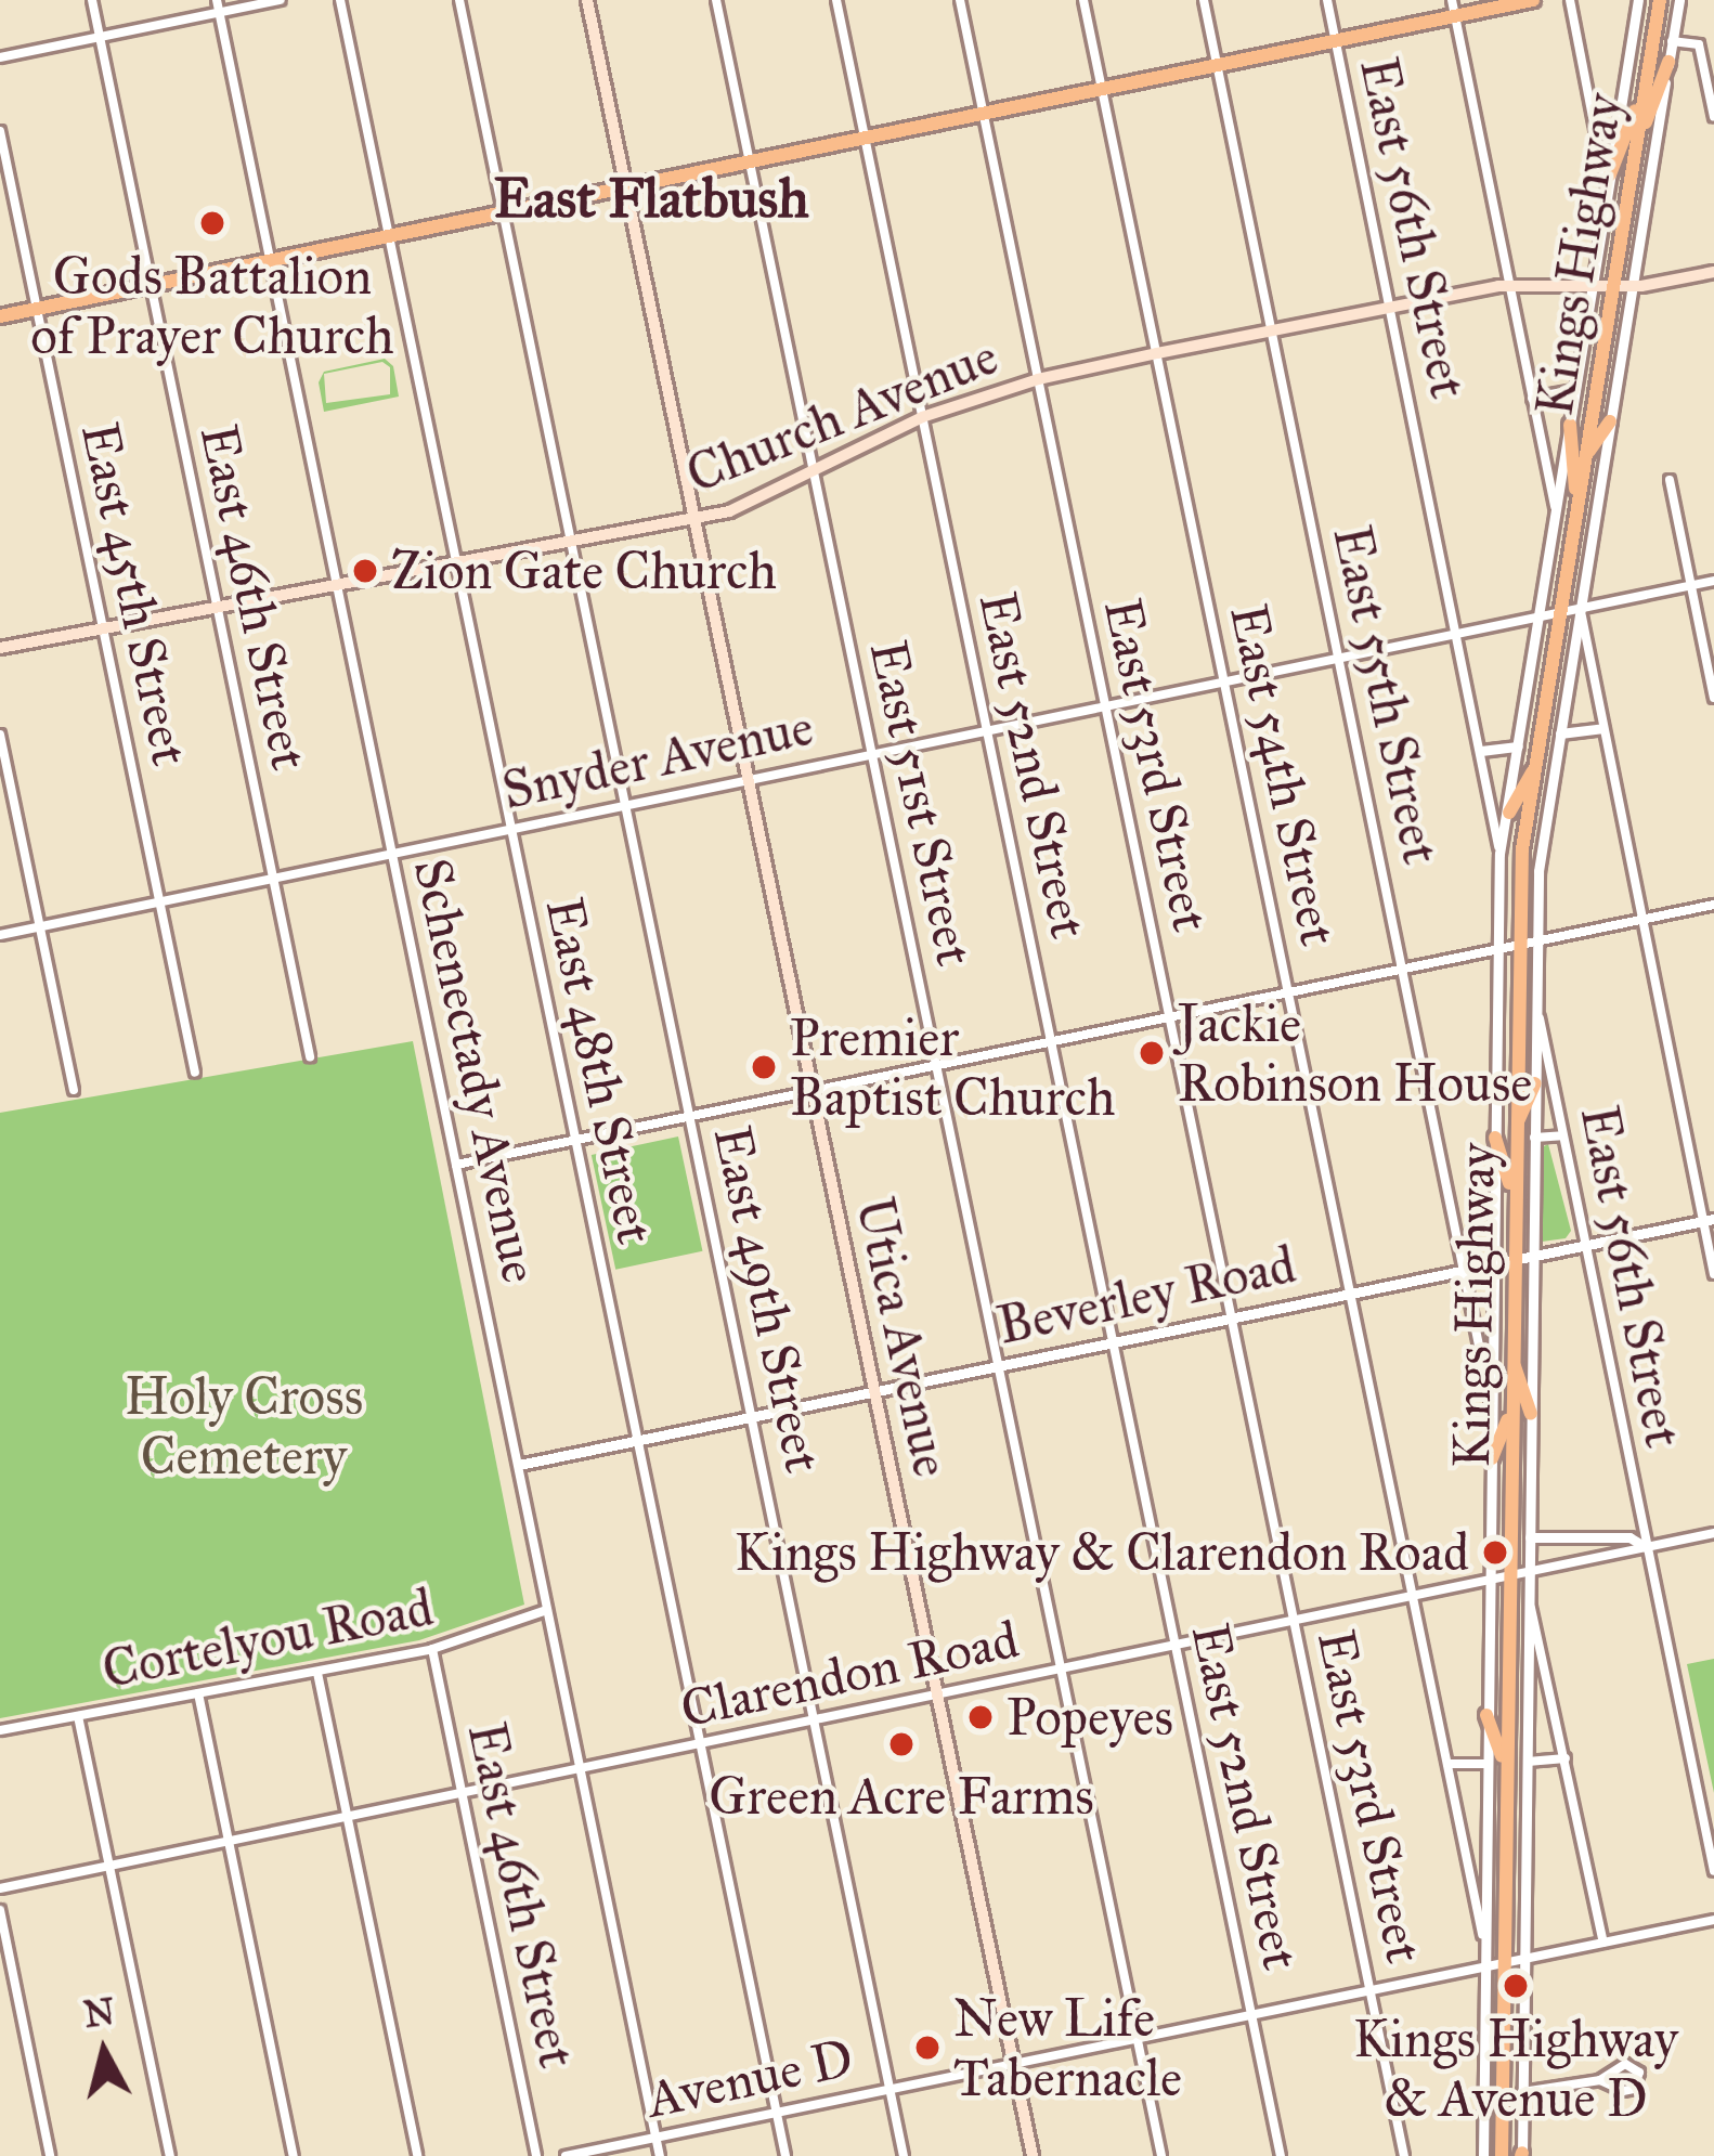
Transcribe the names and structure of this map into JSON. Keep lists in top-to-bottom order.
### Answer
{
  "streets": {
    "main road": ["Kings Highway", "Church Avenue", "Utica Avenue"],
    "street": [
      "East 56th Street",
      "East 45th Street",
      "East 46th Street",
      "East 55th Street",
      "Snyder Avenue",
      "East 52nd Street",
      "East 53rd Street",
      "East 54th Street",
      "East 51st Street",
      "Schenectady Avenue",
      "East 48th Street",
      "Beverley Road",
      "East 49th Street",
      "Cortelyou Road",
      "Clarendon Road",
      "Avenue D"
    ]
  },
  "crossings": [
    ["East 56th Street", "Kings Highway"],
    ["East 56th Street", "Church Avenue"],
    ["East 56th Street", "Snyder Avenue"],
    ["East 56th Street", "Beverley Road"],
    ["East 56th Street", "Clarendon Road"],
    ["Kings Highway", "Church Avenue"],
    ["Kings Highway", "East 55th Street"],
    ["Kings Highway", "Snyder Avenue"],
    ["Kings Highway", "East 54th Street"],
    ["Kings Highway", "Beverley Road"],
    ["Kings Highway", "Clarendon Road"],
    ["Kings Highway", "Avenue D"],
    ["Church Avenue", "East 45th Street"],
    ["Church Avenue", "East 46th Street"],
    ["Church Avenue", "East 55th Street"],
    ["Church Avenue", "East 52nd Street"],
    ["Church Avenue", "East 53rd Street"],
    ["Church Avenue", "East 54th Street"],
    ["Church Avenue", "East 51st Street"],
    ["Church Avenue", "Schenectady Avenue"],
    ["Church Avenue", "East 48th Street"],
    ["Church Avenue", "East 49th Street"],
    ["Church Avenue", "Utica Avenue"],
    ["East 45th Street", "Snyder Avenue"],
    ["East 46th Street", "Snyder Avenue"],
    ["East 46th Street", "Cortelyou Road"],
    ["East 46th Street", "Clarendon Road"],
    ["East 55th Street", "Snyder Avenue"],
    ["East 55th Street", "Beverley Road"],
    ["Snyder Avenue", "East 52nd Street"],
    ["Snyder Avenue", "East 53rd Street"],
    ["Snyder Avenue", "East 54th Street"],
    ["Snyder Avenue", "East 51st Street"],
    ["Snyder Avenue", "Schenectady Avenue"],
    ["Snyder Avenue", "East 48th Street"],
    ["Snyder Avenue", "East 49th Street"],
    ["Snyder Avenue", "Utica Avenue"],
    ["East 52nd Street", "Beverley Road"],
    ["East 52nd Street", "Clarendon Road"],
    ["East 52nd Street", "Avenue D"],
    ["East 53rd Street", "Beverley Road"],
    ["East 53rd Street", "Clarendon Road"],
    ["East 53rd Street", "Avenue D"],
    ["East 54th Street", "Beverley Road"],
    ["East 54th Street", "Clarendon Road"],
    ["East 51st Street", "Beverley Road"],
    ["East 51st Street", "Clarendon Road"],
    ["East 51st Street", "Avenue D"],
    ["Schenectady Avenue", "Beverley Road"],
    ["Schenectady Avenue", "Cortelyou Road"],
    ["Schenectady Avenue", "Clarendon Road"],
    ["Schenectady Avenue", "Avenue D"],
    ["East 48th Street", "Beverley Road"],
    ["East 48th Street", "Clarendon Road"],
    ["East 48th Street", "Avenue D"],
    ["Beverley Road", "East 49th Street"],
    ["Beverley Road", "Utica Avenue"],
    ["East 49th Street", "Clarendon Road"],
    ["East 49th Street", "Avenue D"],
    ["Utica Avenue", "Clarendon Road"],
    ["Utica Avenue", "Avenue D"]
  ],
  "districts": ["East Flatbush"],
  "parks": ["Holy Cross Cemetery"],
  "places": [
    "Gods Battalion of Prayer Church",
    "Zion Gate Church",
    "Jackie Robinson House",
    "Premier Baptist Church",
    "Kings Highway & Clarendon Road",
    "Popeyes",
    "Green Acre Farms",
    "Kings Highway & Avenue D",
    "New Life Tabernacle"
  ],
  "north": "top"
}
